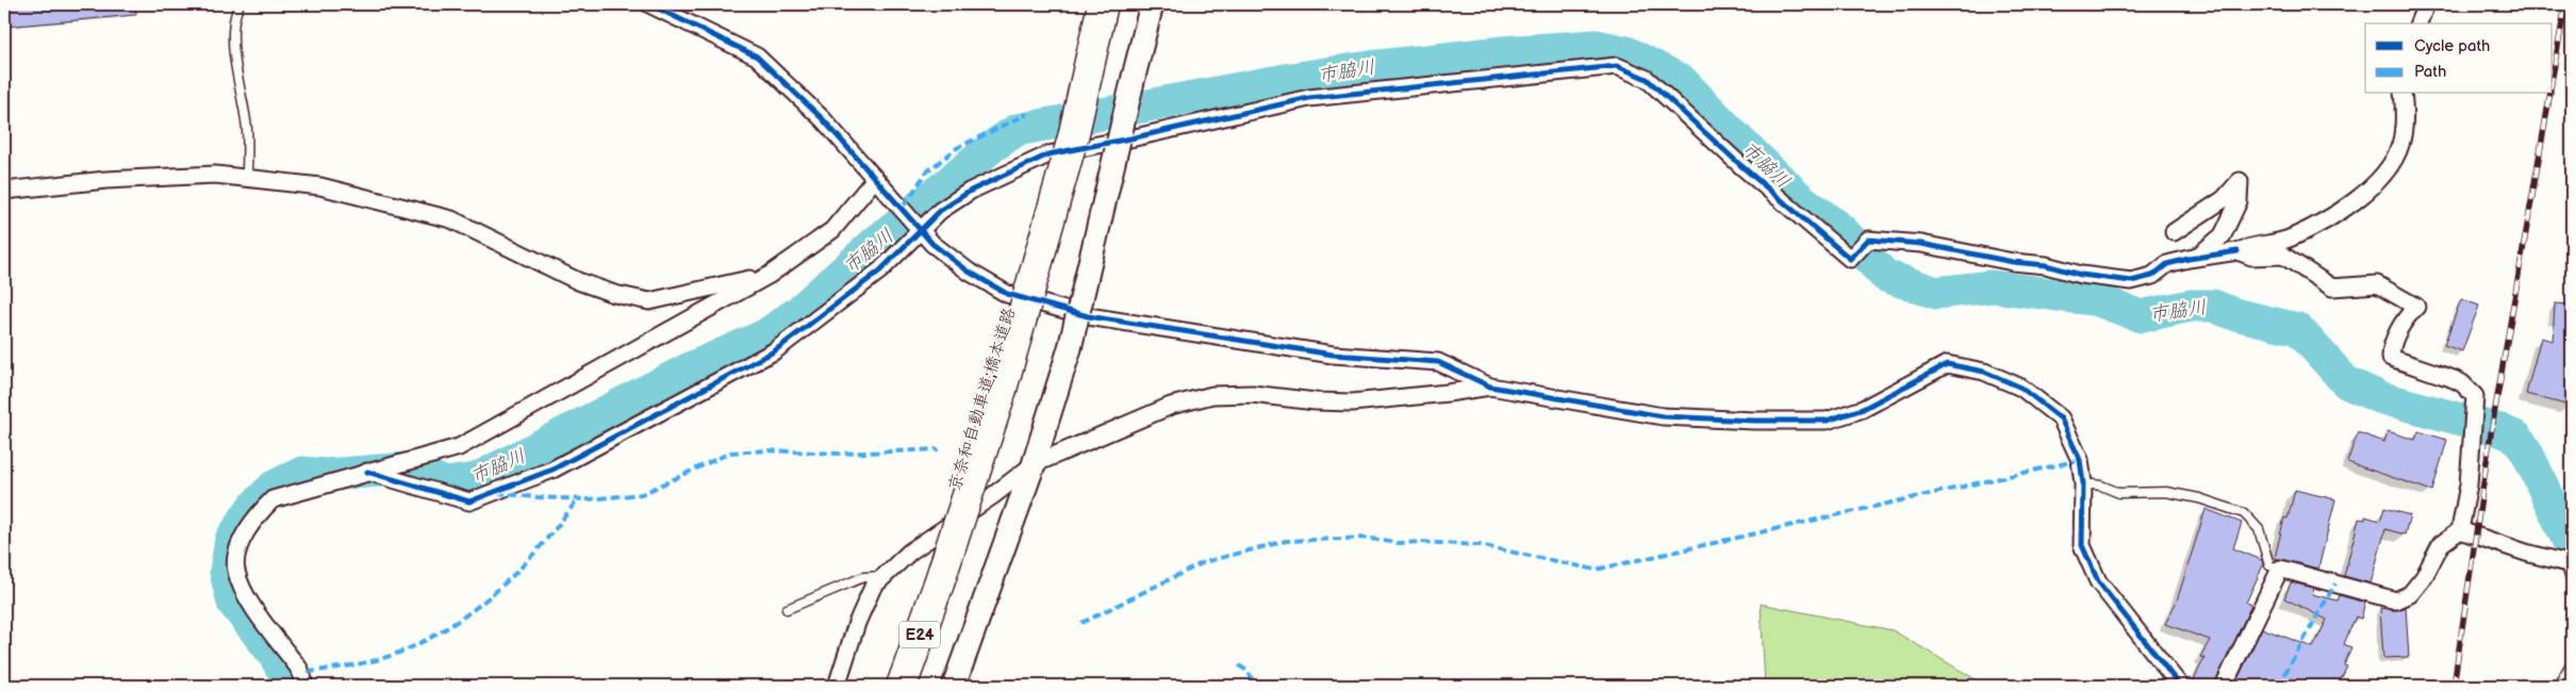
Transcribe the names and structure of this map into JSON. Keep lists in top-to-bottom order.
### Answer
{
  "streets": {
    "highway": ["京奈和自動車道;橋本道路", "E24"]
  },
  "water": ["市脇川"],
  "legend": ["Cycle path", "Path"]
}
